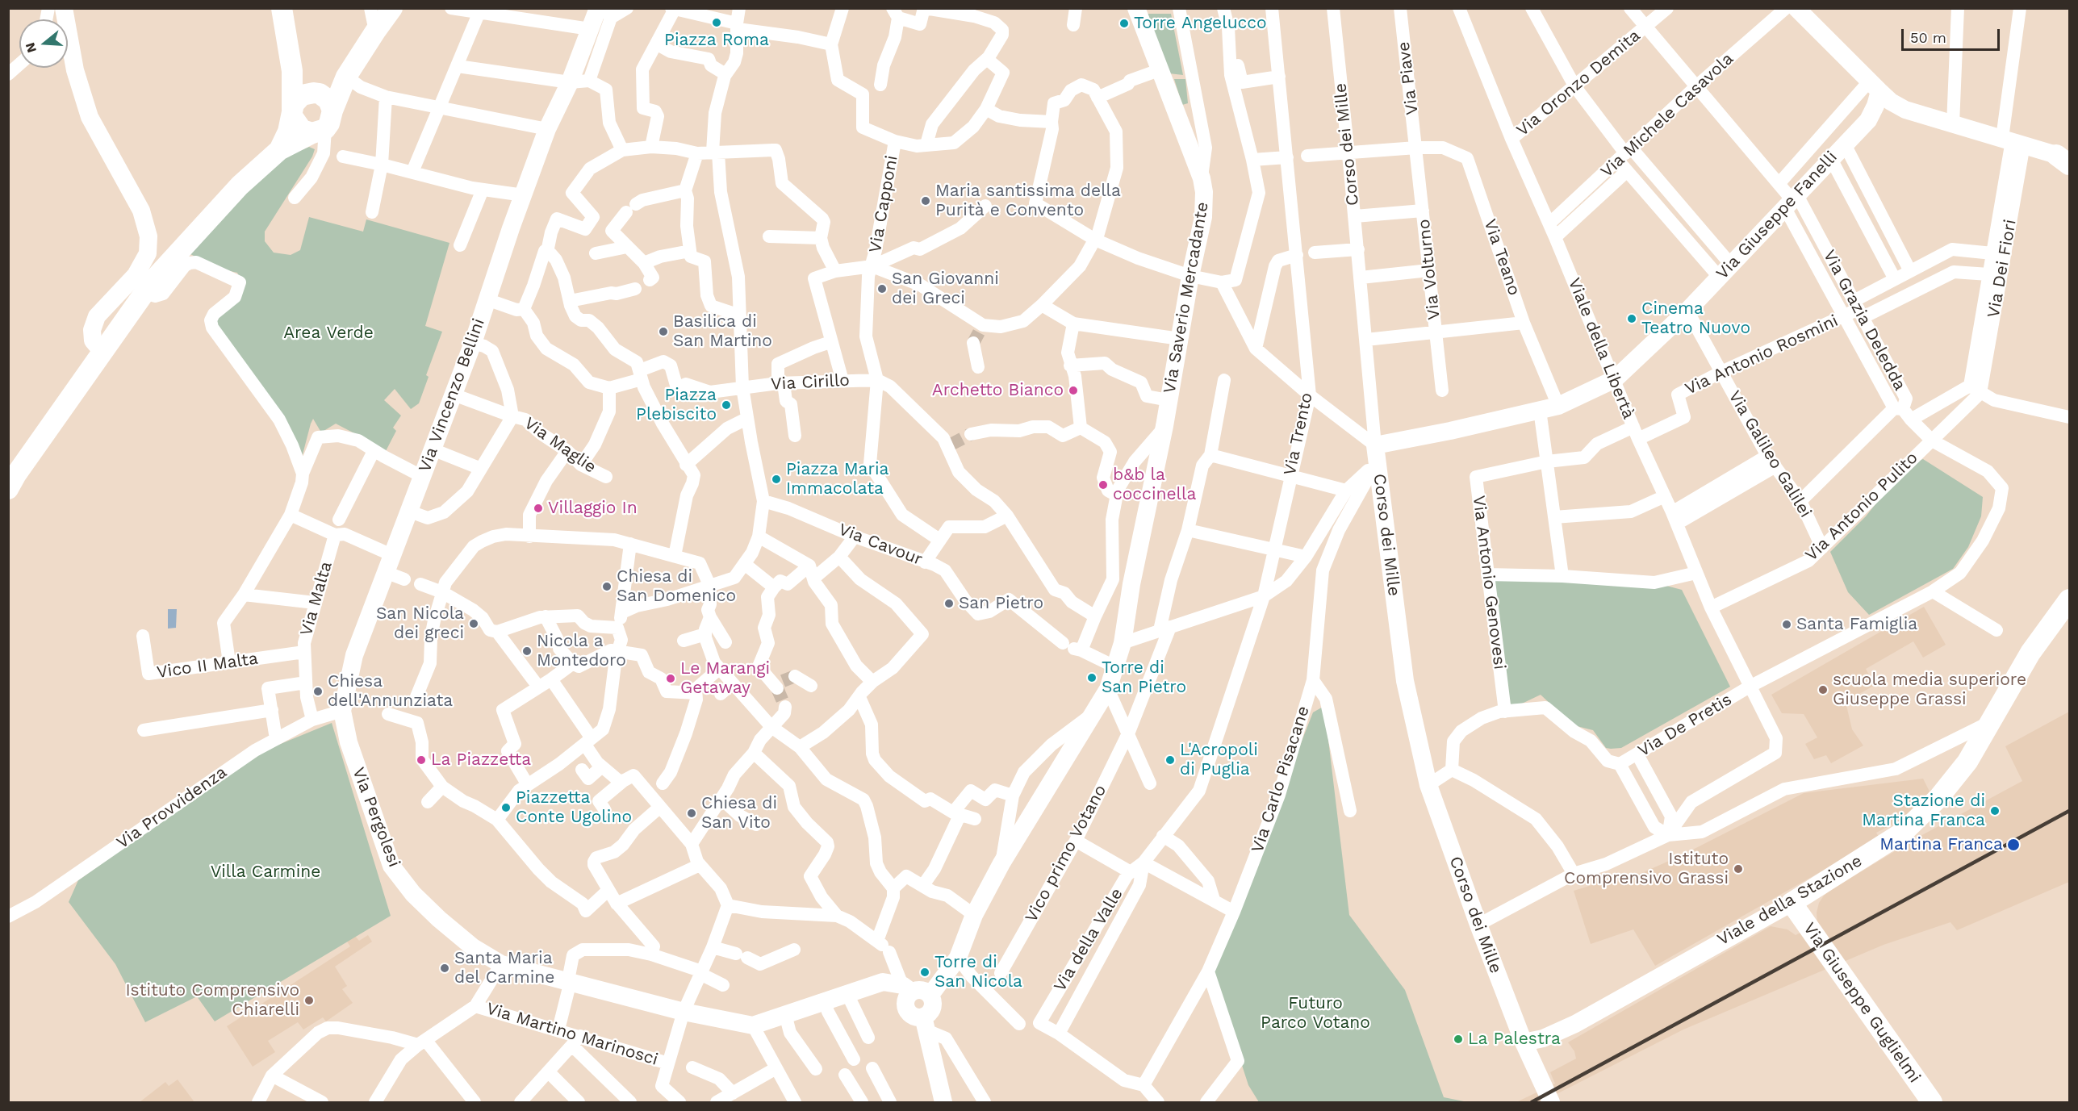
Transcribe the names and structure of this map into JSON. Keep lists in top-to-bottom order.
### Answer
{
  "streets": {
    "main road": ["Viale della Stazione", "Via Giuseppe Guglielmi"],
    "street": [
      "Via Piave",
      "Via Oronzo Demita",
      "Via Michele Casavola",
      "Corso dei Mille",
      "Via Capponi",
      "Via Giuseppe Fanelli",
      "Via Teano",
      "Via Dei Fiori",
      "Via Volturno",
      "Via Saverio Mercadante",
      "Via Grazia Deledda",
      "Viale della Libertà",
      "Via Antonio Rosmini",
      "Via Cirillo",
      "Via Vincenzo Bellini",
      "Via Trento",
      "Via Maglie",
      "Via Galileo Galilei",
      "Via Antonio Pulito",
      "Via Cavour",
      "Via Antonio Genovesi",
      "Via Malta",
      "Vico II Malta",
      "Via De Pretis",
      "Via Carlo Pisacane",
      "Via Provvidenza",
      "Via Pergolesi",
      "Vico primo Votano",
      "Via della Valle",
      "Via Martino Marinosci"
    ]
  },
  "crossings": [
    ["Via Piave", "Via Teano"],
    ["Via Piave", "Via Volturno"],
    ["Via Oronzo Demita", "Viale della Libertà"],
    ["Via Michele Casavola", "Viale della Libertà"],
    ["Corso dei Mille", "Via Giuseppe Fanelli"],
    ["Corso dei Mille", "Via Teano"],
    ["Corso dei Mille", "Via Carlo Pisacane"],
    ["Corso dei Mille", "Viale della Stazione"],
    ["Via Capponi", "Via Cirillo"],
    ["Via Giuseppe Fanelli", "Via Teano"],
    ["Via Giuseppe Fanelli", "Via Grazia Deledda"],
    ["Via Giuseppe Fanelli", "Viale della Libertà"],
    ["Via Giuseppe Fanelli", "Via Galileo Galilei"],
    ["Via Giuseppe Fanelli", "Via Carlo Pisacane"],
    ["Via Teano", "Via Volturno"],
    ["Via Dei Fiori", "Via Antonio Rosmini"],
    ["Via Grazia Deledda", "Via Antonio Rosmini"],
    ["Via Grazia Deledda", "Via Antonio Pulito"],
    ["Via Grazia Deledda", "Via De Pretis"],
    ["Viale della Libertà", "Via Antonio Rosmini"],
    ["Viale della Libertà", "Via Antonio Pulito"],
    ["Viale della Libertà", "Via Antonio Genovesi"],
    ["Viale della Libertà", "Via De Pretis"],
    ["Via Antonio Rosmini", "Via Galileo Galilei"],
    ["Via Antonio Rosmini", "Via Antonio Genovesi"],
    ["Via Vincenzo Bellini", "Via Maglie"],
    ["Via Vincenzo Bellini", "Via Provvidenza"],
    ["Via Vincenzo Bellini", "Via Pergolesi"],
    ["Via Trento", "Via della Valle"],
    ["Via Galileo Galilei", "Via Antonio Pulito"],
    ["Via Malta", "Vico II Malta"],
    ["Via Malta", "Via Provvidenza"],
    ["Via Provvidenza", "Via Pergolesi"],
    ["Viale della Stazione", "Via Giuseppe Guglielmi"]
  ],
  "parks": ["Area Verde", "Villa Carmine", "Futuro Parco Votano"],
  "places": [
    "Piazza Roma",
    "Torre Angelucco",
    "Maria santissima della Purità e Convento",
    "San Giovanni dei Greci",
    "Cinema Teatro Nuovo",
    "Basilica di San Martino",
    "Archetto Bianco",
    "Piazza Plebiscito",
    "Piazza Maria Immacolata",
    "b&b la coccinella",
    "Villaggio In",
    "Chiesa di San Domenico",
    "San Pietro",
    "San Nicola dei greci",
    "Santa Famiglia",
    "Nicola a Montedoro",
    "Torre di San Pietro",
    "Le Marangi Getaway",
    "scuola media superiore Giuseppe Grassi",
    "Chiesa dell'Annunziata",
    "La Piazzetta",
    "L'Acropoli di Puglia",
    "Piazzetta Conte Ugolino",
    "Stazione di Martina Franca",
    "Chiesa di San Vito",
    "Martina Franca",
    "Istituto Comprensivo Grassi",
    "Santa Maria del Carmine",
    "Torre di San Nicola",
    "Istituto Comprensivo Chiarelli",
    "La Palestra"
  ],
  "scale_bar": "50 m",
  "north": "left"
}
